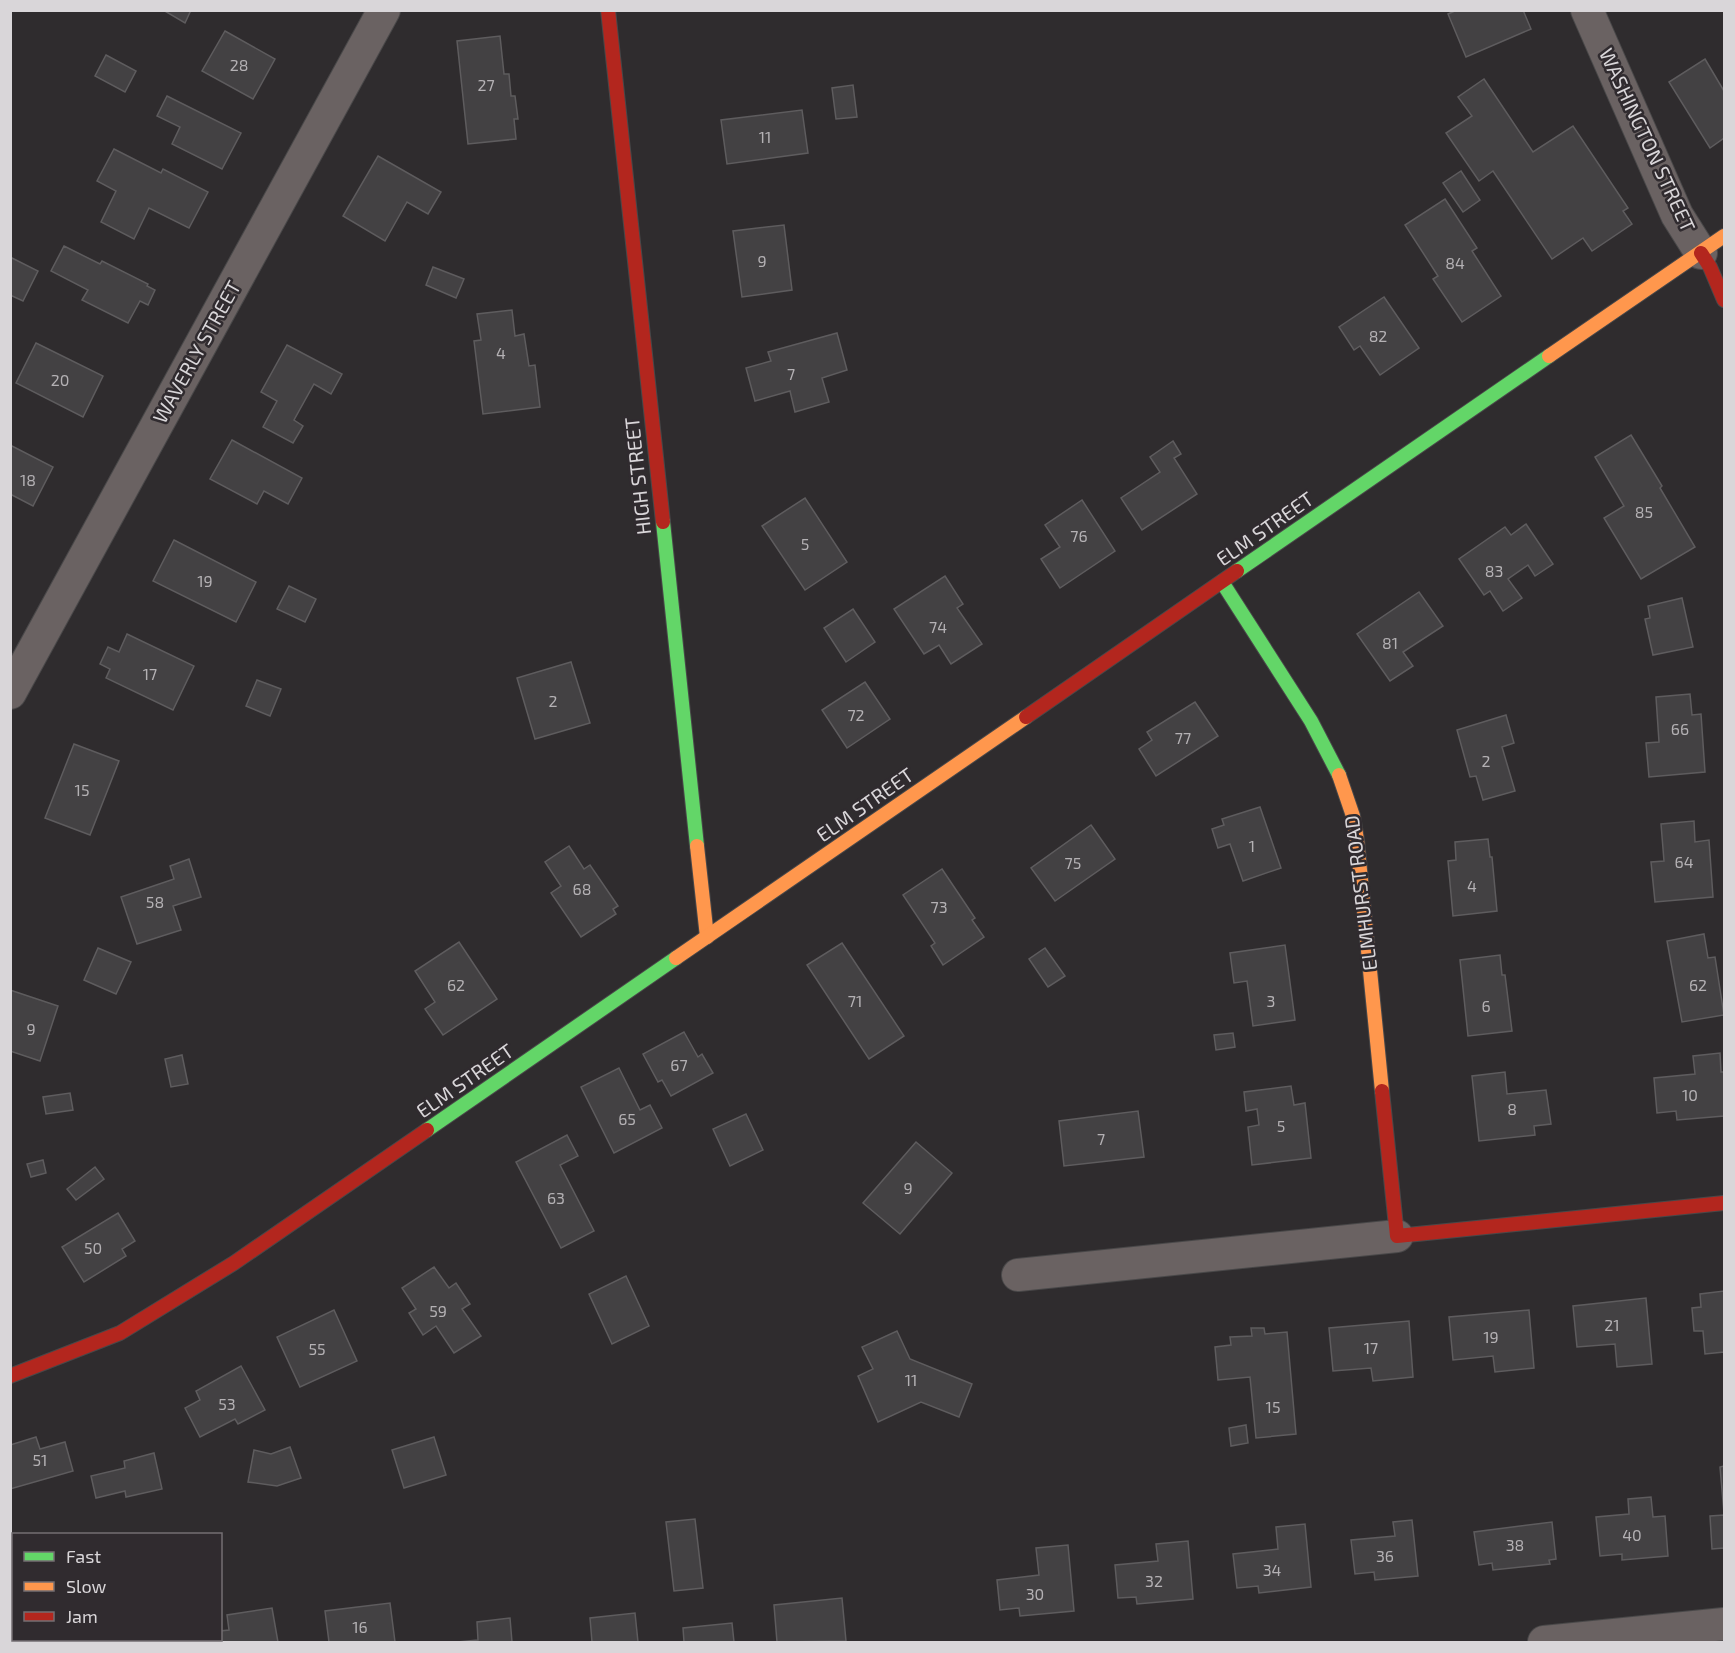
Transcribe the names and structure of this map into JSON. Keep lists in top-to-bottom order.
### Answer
{
  "streets": {
    "main road": [
      "WASHINGTON STREET",
      "HIGH STREET",
      "ELM STREET",
      "ELMHURST ROAD"
    ],
    "street": ["WAVERLY STREET"]
  },
  "crossings": [
    ["WASHINGTON STREET", "ELM STREET"],
    ["HIGH STREET", "ELM STREET"],
    ["ELM STREET", "ELMHURST ROAD"]
  ],
  "house_numbers": [
    "28",
    "27",
    "11",
    "9",
    "84",
    "82",
    "4",
    "7",
    "20",
    "18",
    "85",
    "76",
    "5",
    "83",
    "19",
    "74",
    "81",
    "17",
    "2",
    "72",
    "66",
    "77",
    "2",
    "15",
    "1",
    "64",
    "75",
    "4",
    "68",
    "58",
    "73",
    "62",
    "62",
    "71",
    "3",
    "6",
    "9",
    "67",
    "10",
    "8",
    "65",
    "5",
    "7",
    "9",
    "63",
    "50",
    "59",
    "21",
    "19",
    "17",
    "55",
    "11",
    "53",
    "15",
    "51",
    "40",
    "38",
    "36",
    "34",
    "32",
    "30",
    "16"
  ],
  "legend": ["Fast", "Slow", "Jam"]
}
